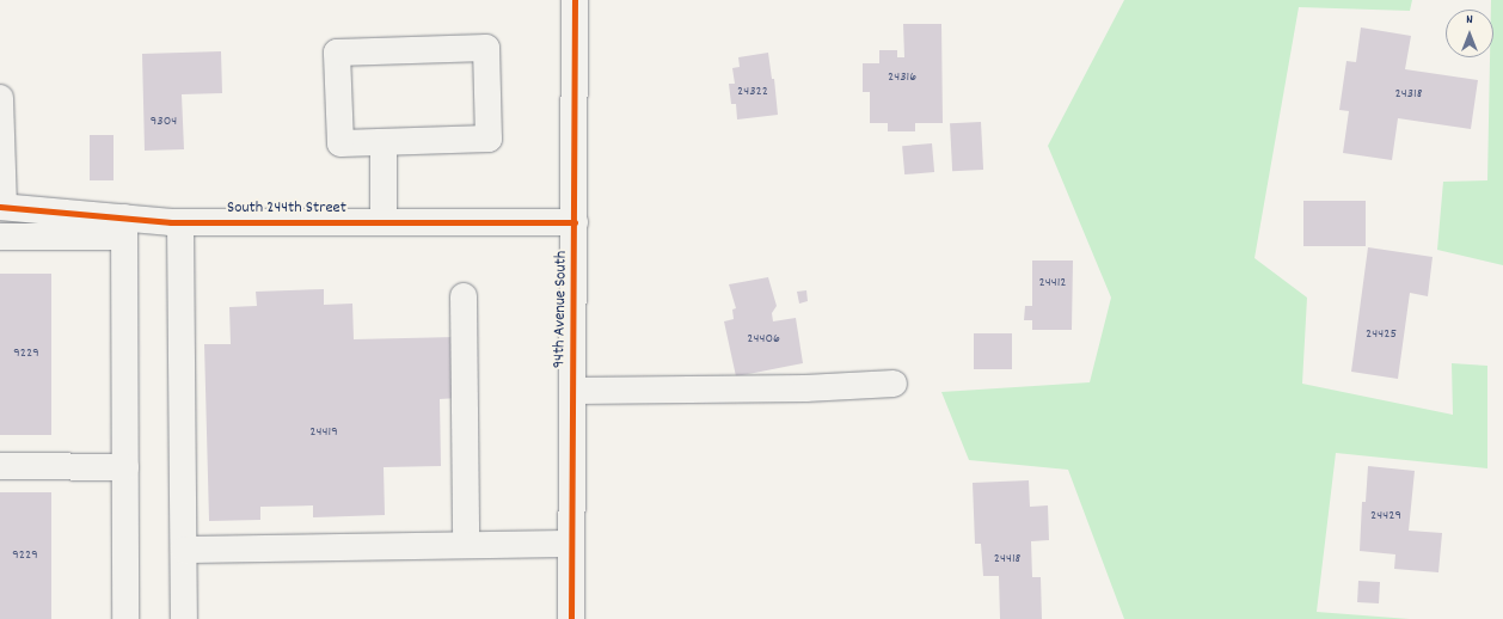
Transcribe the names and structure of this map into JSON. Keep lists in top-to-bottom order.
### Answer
{
  "streets": {
    "street": ["South 244th Street", "94th Avenue South"]
  },
  "crossings": [
    ["South 244th Street", "94th Avenue South"]
  ],
  "house_numbers": [
    "24316",
    "24322",
    "24318",
    "9304",
    "24412",
    "24425",
    "24406",
    "9229",
    "24419",
    "24429",
    "9229",
    "24418"
  ],
  "north": "top"
}
